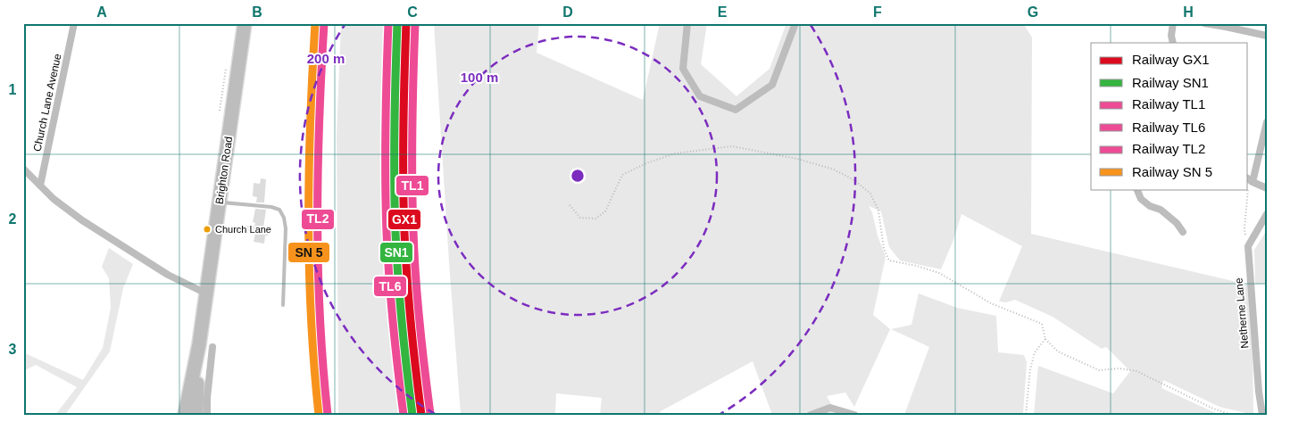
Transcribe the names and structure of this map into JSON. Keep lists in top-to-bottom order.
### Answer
{
  "streets": {
    "highway": ["Brighton Road"],
    "street": ["Church Lane Avenue", "Netherne Lane"]
  },
  "places": ["Church Lane"],
  "lines": [
    "rail line GX1",
    "rail line SN1",
    "rail line TL1",
    "rail line TL6",
    "rail line TL2"
  ],
  "legend": [
    "Railway GX1",
    "Railway SN1",
    "Railway TL1",
    "Railway TL6",
    "Railway TL2",
    "Railway SN 5"
  ],
  "grid": {
    "columns": [
      "A",
      "B",
      "C",
      "D",
      "E",
      "F",
      "G",
      "H"
    ],
    "rows": ["1", "2", "3"]
  },
  "rings": ["200 m", "100 m"]
}
